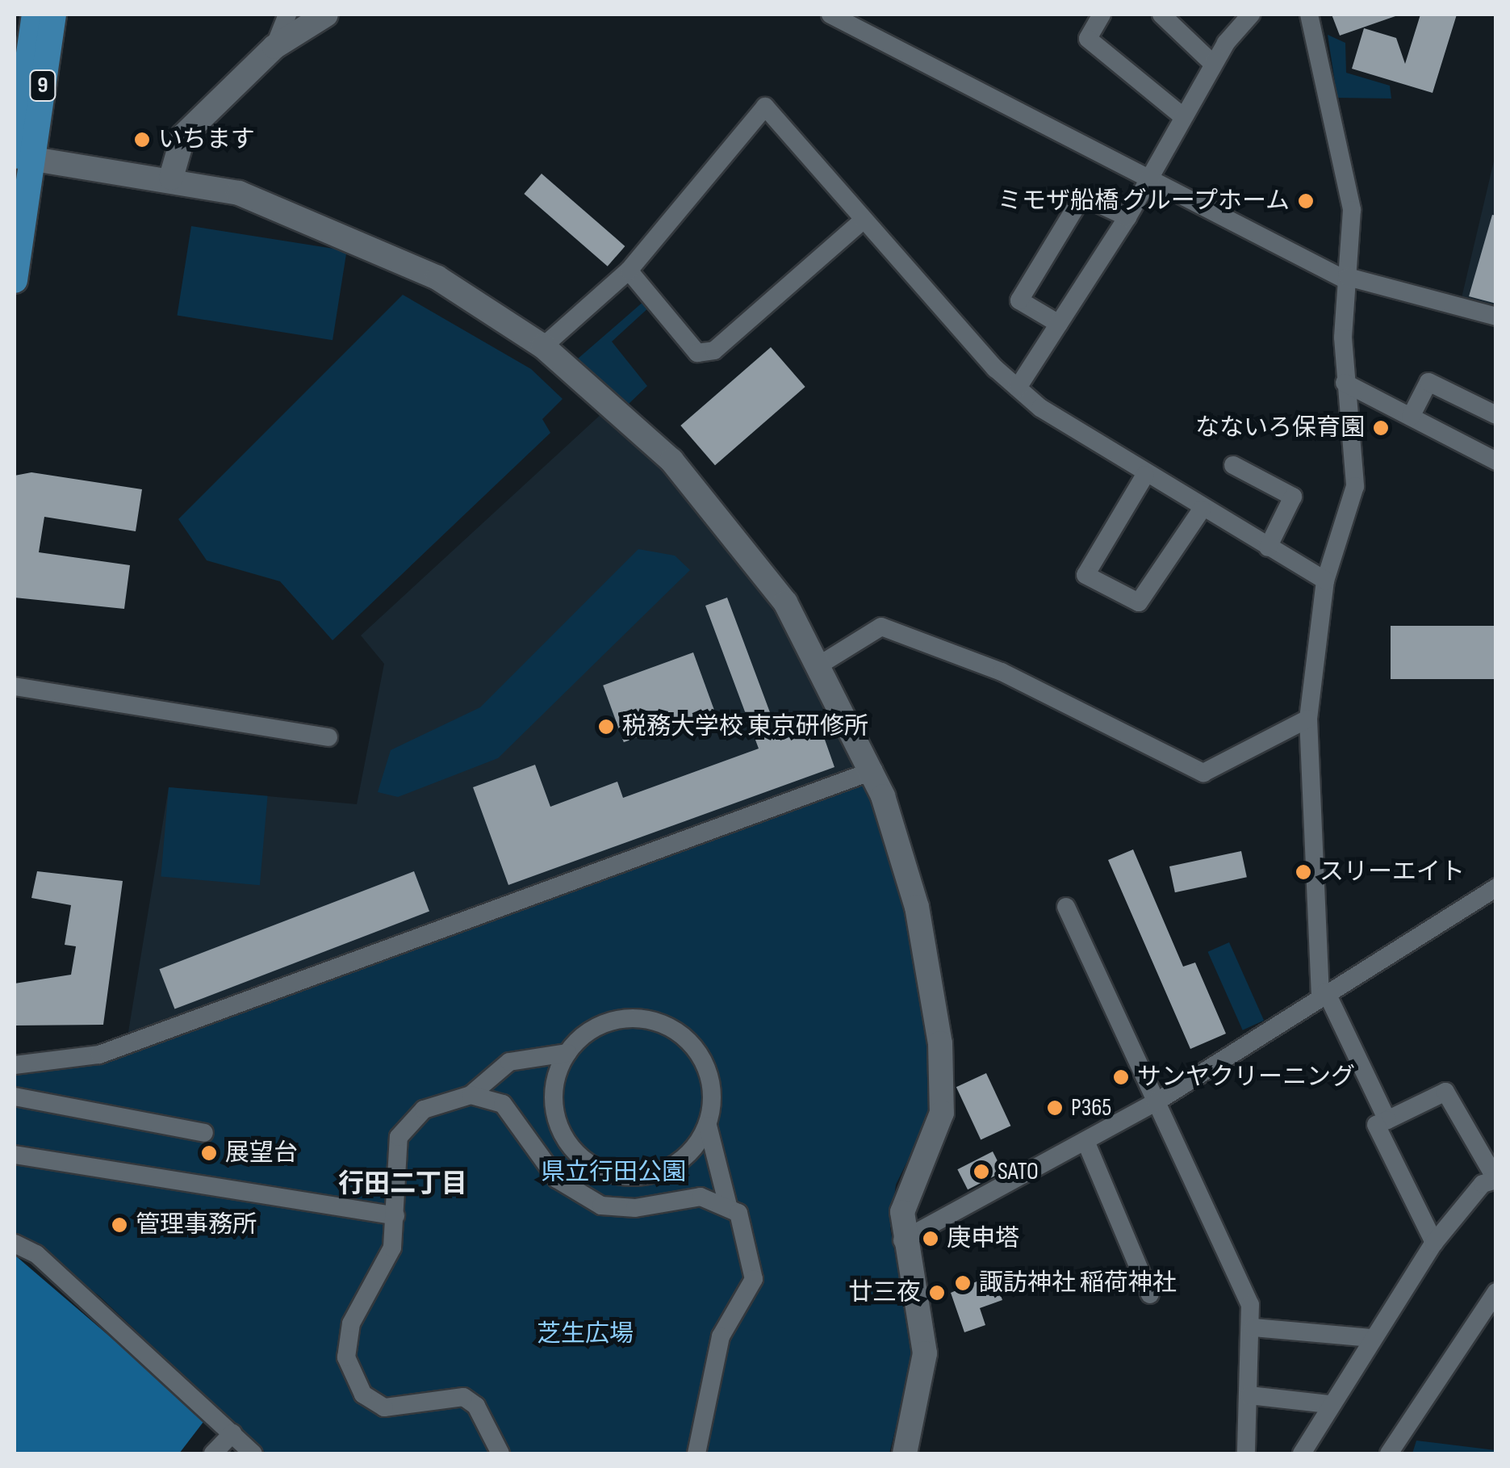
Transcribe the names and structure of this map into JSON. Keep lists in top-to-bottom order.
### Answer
{
  "streets": {
    "main road": ["9"]
  },
  "districts": ["行田二丁目"],
  "parks": ["県立行田公園", "芝生広場"],
  "places": [
    "いちます",
    "ミモザ船橋 グループホーム",
    "なないろ保育園",
    "税務大学校 東京研修所",
    "スリーエイト",
    "サンヤクリーニング",
    "P365",
    "展望台",
    "SATO",
    "管理事務所",
    "庚申塔",
    "諏訪神社 稲荷神社",
    "廿三夜"
  ]
}
